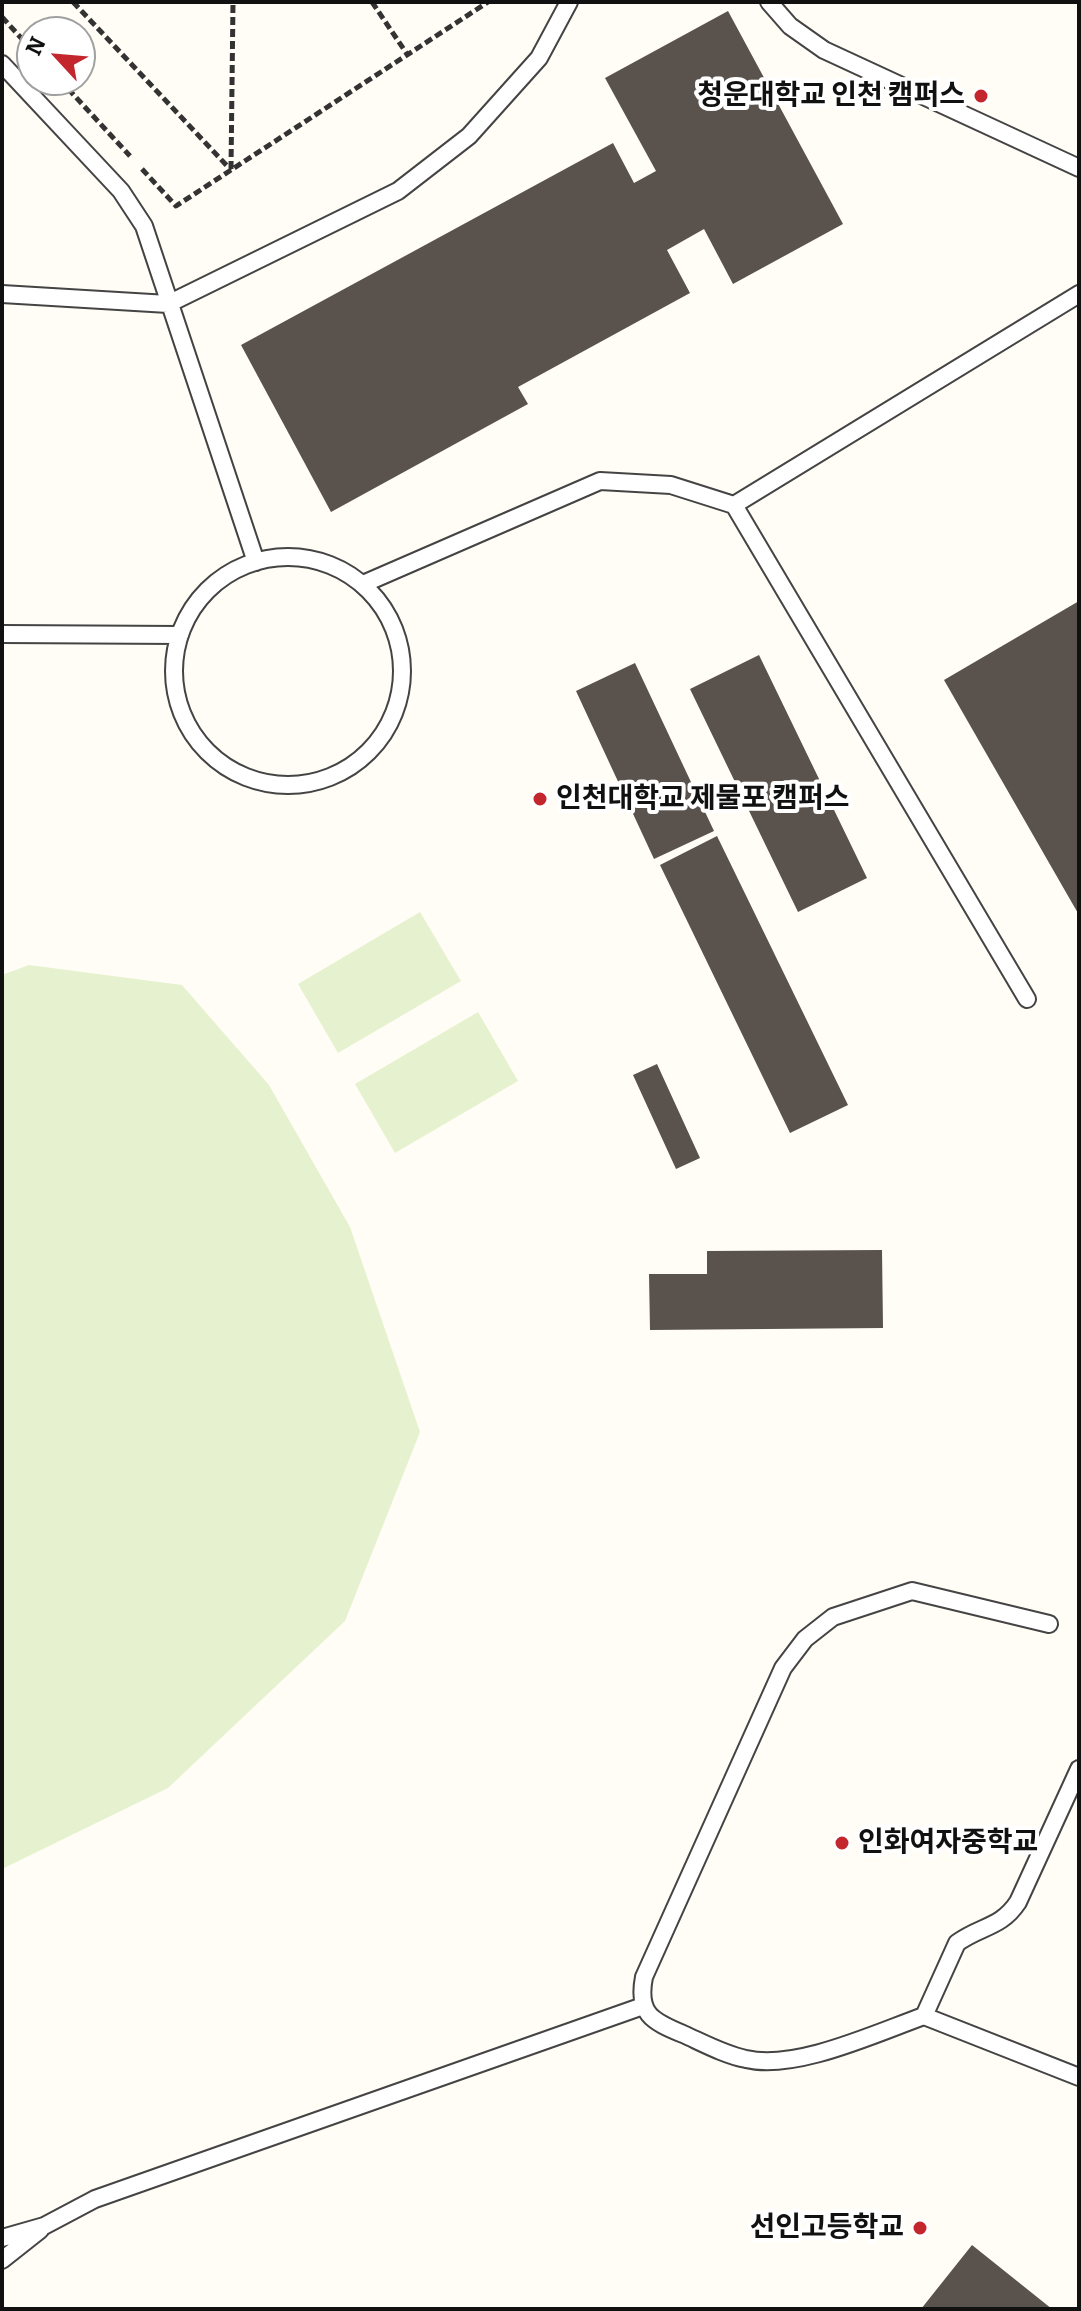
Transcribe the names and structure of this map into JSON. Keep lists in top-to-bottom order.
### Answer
{
  "places": [
    "청운대학교 인천 캠퍼스",
    "인천대학교 제물포 캠퍼스",
    "인화여자중학교",
    "선인고등학교"
  ],
  "north": "top left"
}
